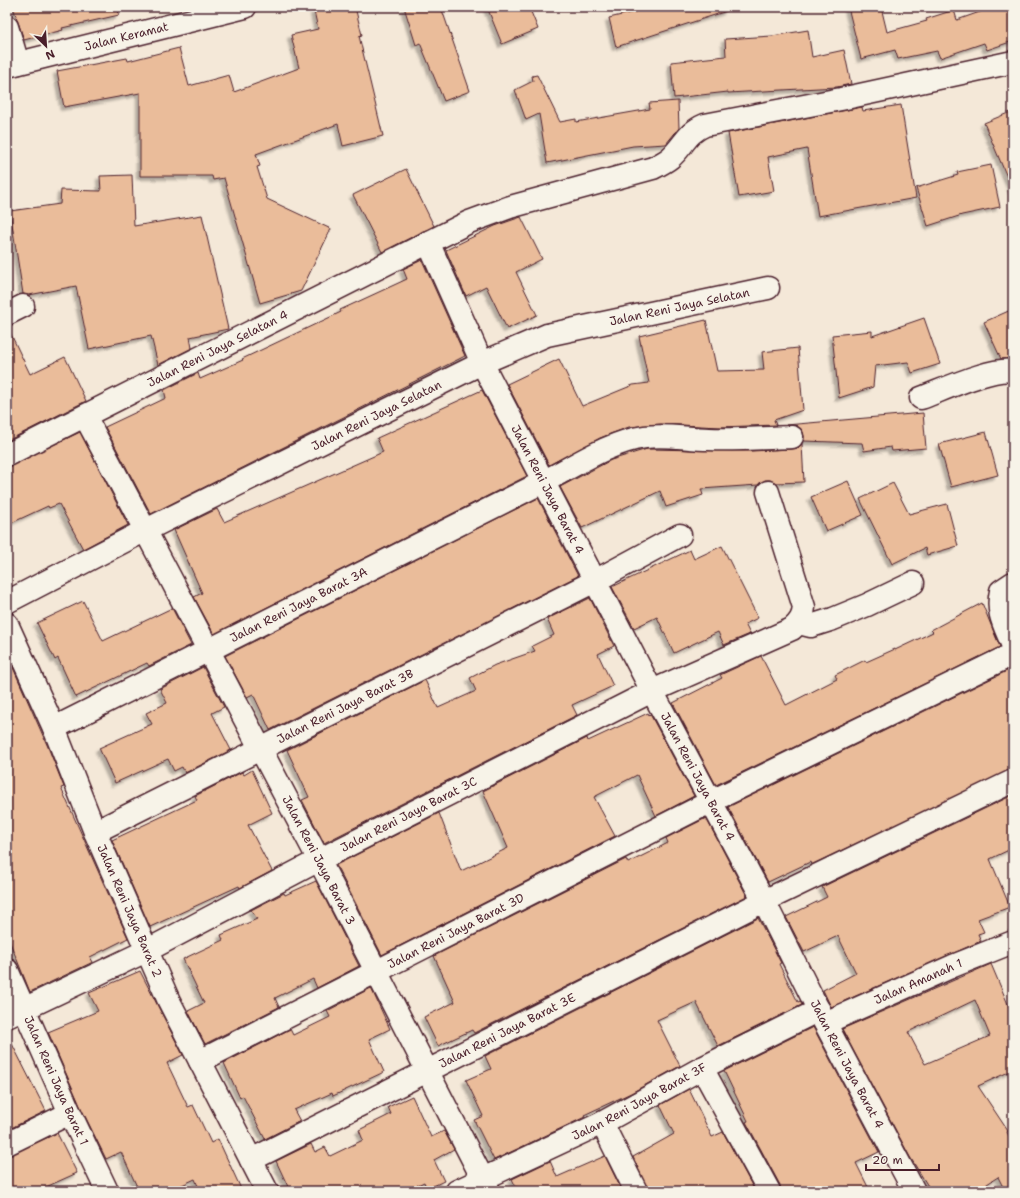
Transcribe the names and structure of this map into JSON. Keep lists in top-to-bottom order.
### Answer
{
  "streets": {
    "street": [
      "Jalan Keramat",
      "Jalan Reni Jaya Selatan",
      "Jalan Reni Jaya Selatan 4",
      "Jalan Reni Jaya Barat 4",
      "Jalan Reni Jaya Barat 3A",
      "Jalan Reni Jaya Barat 3B",
      "Jalan Reni Jaya Barat 3C",
      "Jalan Reni Jaya Barat 3",
      "Jalan Reni Jaya Barat 2",
      "Jalan Reni Jaya Barat 3D",
      "Jalan Amanah 1",
      "Jalan Reni Jaya Barat 3E",
      "Jalan Reni Jaya Barat 1",
      "Jalan Reni Jaya Barat 3F"
    ]
  },
  "crossings": [
    ["Jalan Reni Jaya Selatan", "Jalan Reni Jaya Barat 4"],
    ["Jalan Reni Jaya Selatan", "Jalan Reni Jaya Barat 3"],
    ["Jalan Reni Jaya Selatan 4", "Jalan Reni Jaya Barat 4"],
    ["Jalan Reni Jaya Selatan 4", "Jalan Reni Jaya Barat 3"],
    ["Jalan Reni Jaya Barat 4", "Jalan Reni Jaya Barat 3A"],
    ["Jalan Reni Jaya Barat 4", "Jalan Reni Jaya Barat 3B"],
    ["Jalan Reni Jaya Barat 4", "Jalan Reni Jaya Barat 3C"],
    ["Jalan Reni Jaya Barat 4", "Jalan Reni Jaya Barat 3D"],
    ["Jalan Reni Jaya Barat 4", "Jalan Amanah 1"],
    ["Jalan Reni Jaya Barat 4", "Jalan Reni Jaya Barat 3E"],
    ["Jalan Reni Jaya Barat 4", "Jalan Reni Jaya Barat 3F"],
    ["Jalan Reni Jaya Barat 3A", "Jalan Reni Jaya Barat 3"],
    ["Jalan Reni Jaya Barat 3A", "Jalan Reni Jaya Barat 2"],
    ["Jalan Reni Jaya Barat 3B", "Jalan Reni Jaya Barat 3"],
    ["Jalan Reni Jaya Barat 3B", "Jalan Reni Jaya Barat 2"],
    ["Jalan Reni Jaya Barat 3C", "Jalan Reni Jaya Barat 3"],
    ["Jalan Reni Jaya Barat 3C", "Jalan Reni Jaya Barat 2"],
    ["Jalan Reni Jaya Barat 3C", "Jalan Reni Jaya Barat 1"],
    ["Jalan Reni Jaya Barat 3", "Jalan Reni Jaya Barat 3D"],
    ["Jalan Reni Jaya Barat 3", "Jalan Reni Jaya Barat 3E"],
    ["Jalan Reni Jaya Barat 3", "Jalan Reni Jaya Barat 3F"],
    ["Jalan Reni Jaya Barat 2", "Jalan Reni Jaya Barat 3D"],
    ["Jalan Reni Jaya Barat 2", "Jalan Reni Jaya Barat 3E"],
    ["Jalan Amanah 1", "Jalan Reni Jaya Barat 3F"]
  ],
  "scale_bar": "20 m",
  "north": "bottom right"
}
